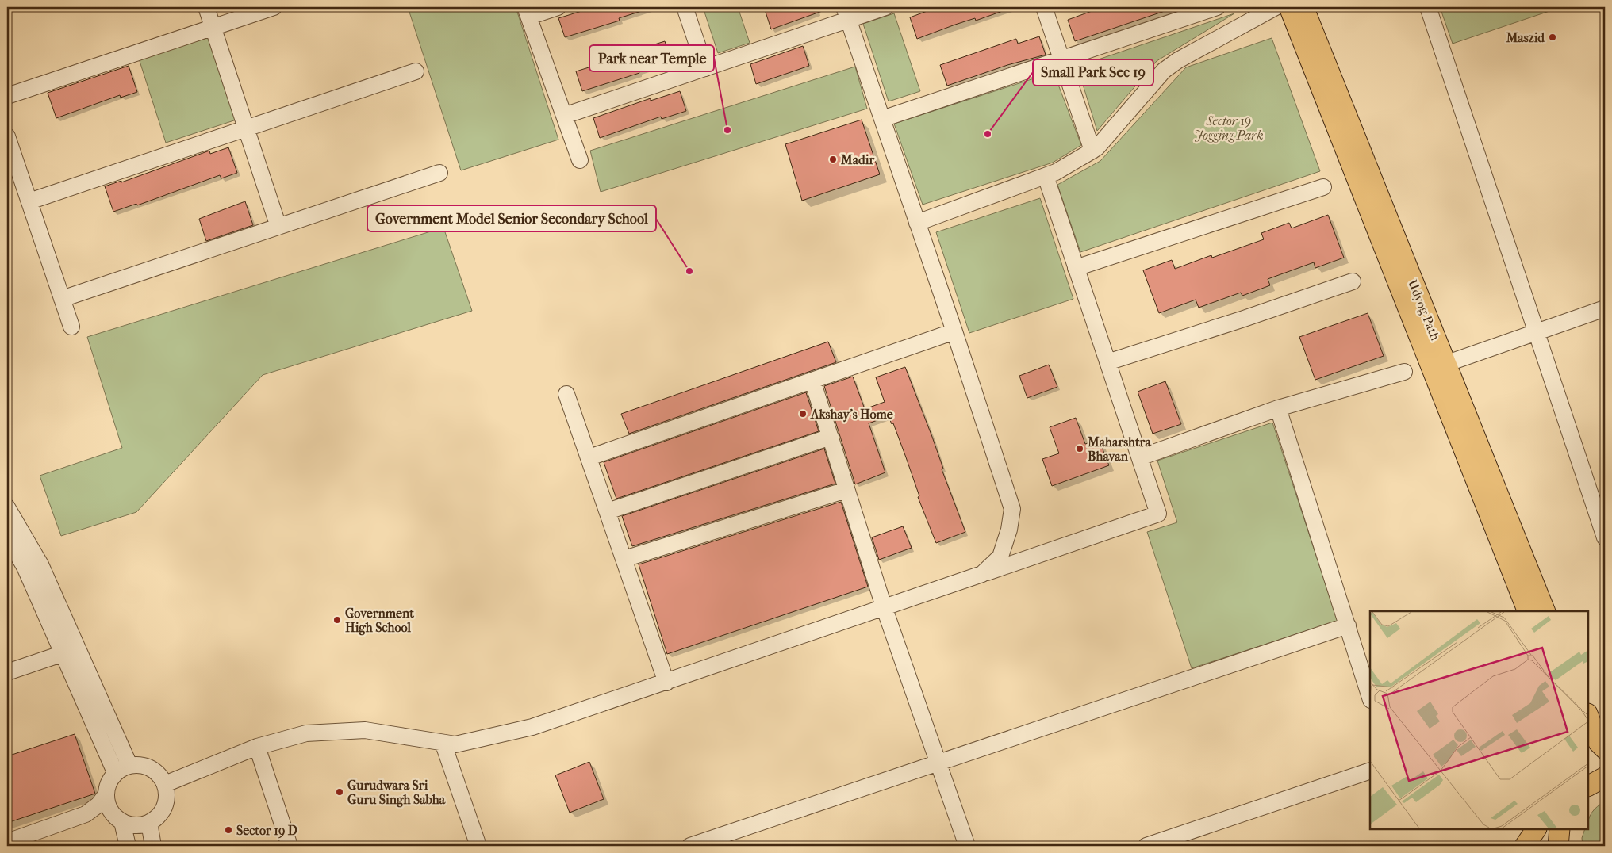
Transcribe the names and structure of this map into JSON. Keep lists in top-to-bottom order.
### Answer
{
  "streets": {
    "main road": ["Udyog Path"]
  },
  "parks": ["Sector 19 Jogging Park"],
  "places": [
    "Maszid",
    "Park near Temple",
    "Small Park Sec 19",
    "Madir",
    "Government Model Senior Secondary School",
    "Akshay's Home",
    "Maharshtra Bhavan",
    "Government High School",
    "Gurudwara Sri Guru Singh Sabha",
    "Sector 19 D"
  ]
}
